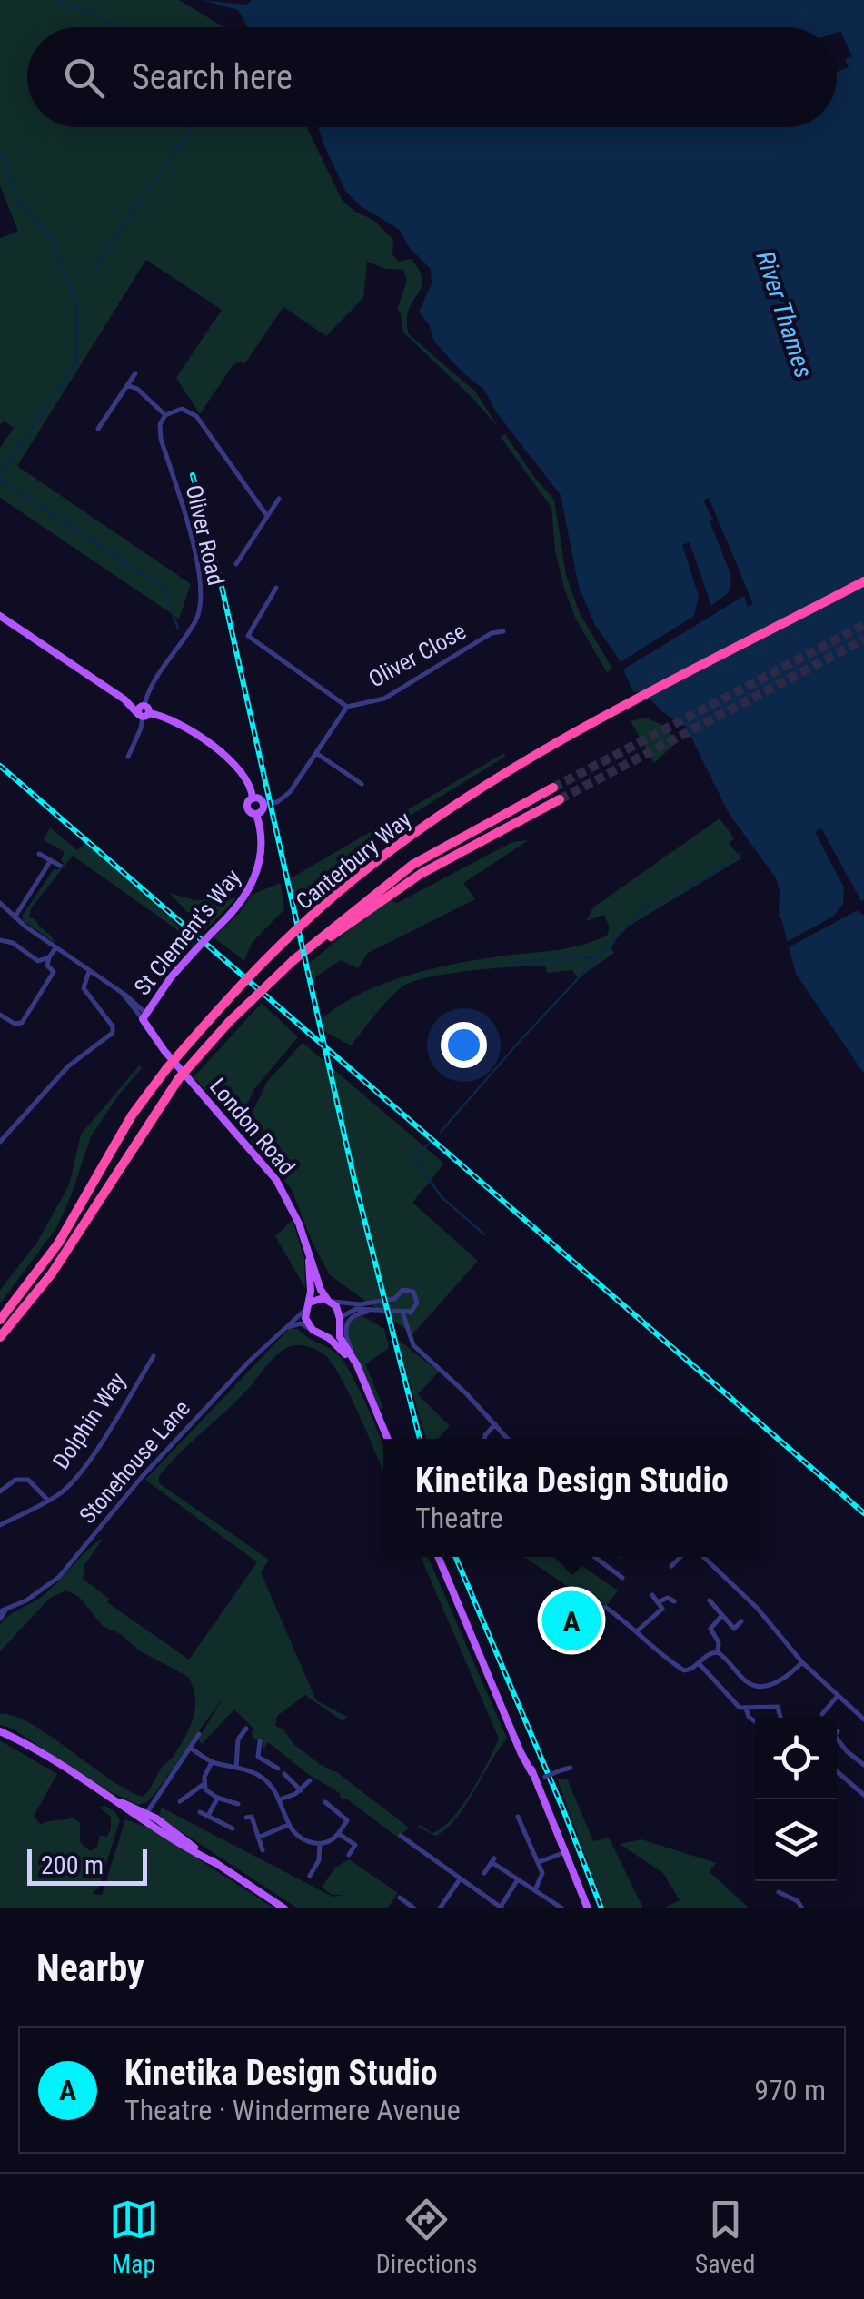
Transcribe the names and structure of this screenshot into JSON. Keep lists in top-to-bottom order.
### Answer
{
  "streets": {
    "highway": ["Canterbury Way"],
    "main road": ["St Clement's Way", "London Road"],
    "street": [
      "Oliver Road",
      "Oliver Close",
      "Dolphin Way",
      "Stonehouse Lane"
    ]
  },
  "crossings": [
    ["Oliver Close", "St Clement's Way"],
    ["St Clement's Way", "London Road"],
    ["London Road", "Stonehouse Lane"]
  ],
  "water": ["River Thames"],
  "scale_bar": "200 m",
  "page": {
    "search": "Search here",
    "popup": ["Kinetika Design Studio", "Theatre"],
    "pins": "A",
    "scale": "200 m",
    "heading": "Nearby",
    "list": [
      {
        "mark": "A",
        "name": "Kinetika Design Studio",
        "note": "Theatre · Windermere Avenue",
        "value": "970 m"
      }
    ],
    "nav": ["Map", "Directions", "Saved"]
  }
}
